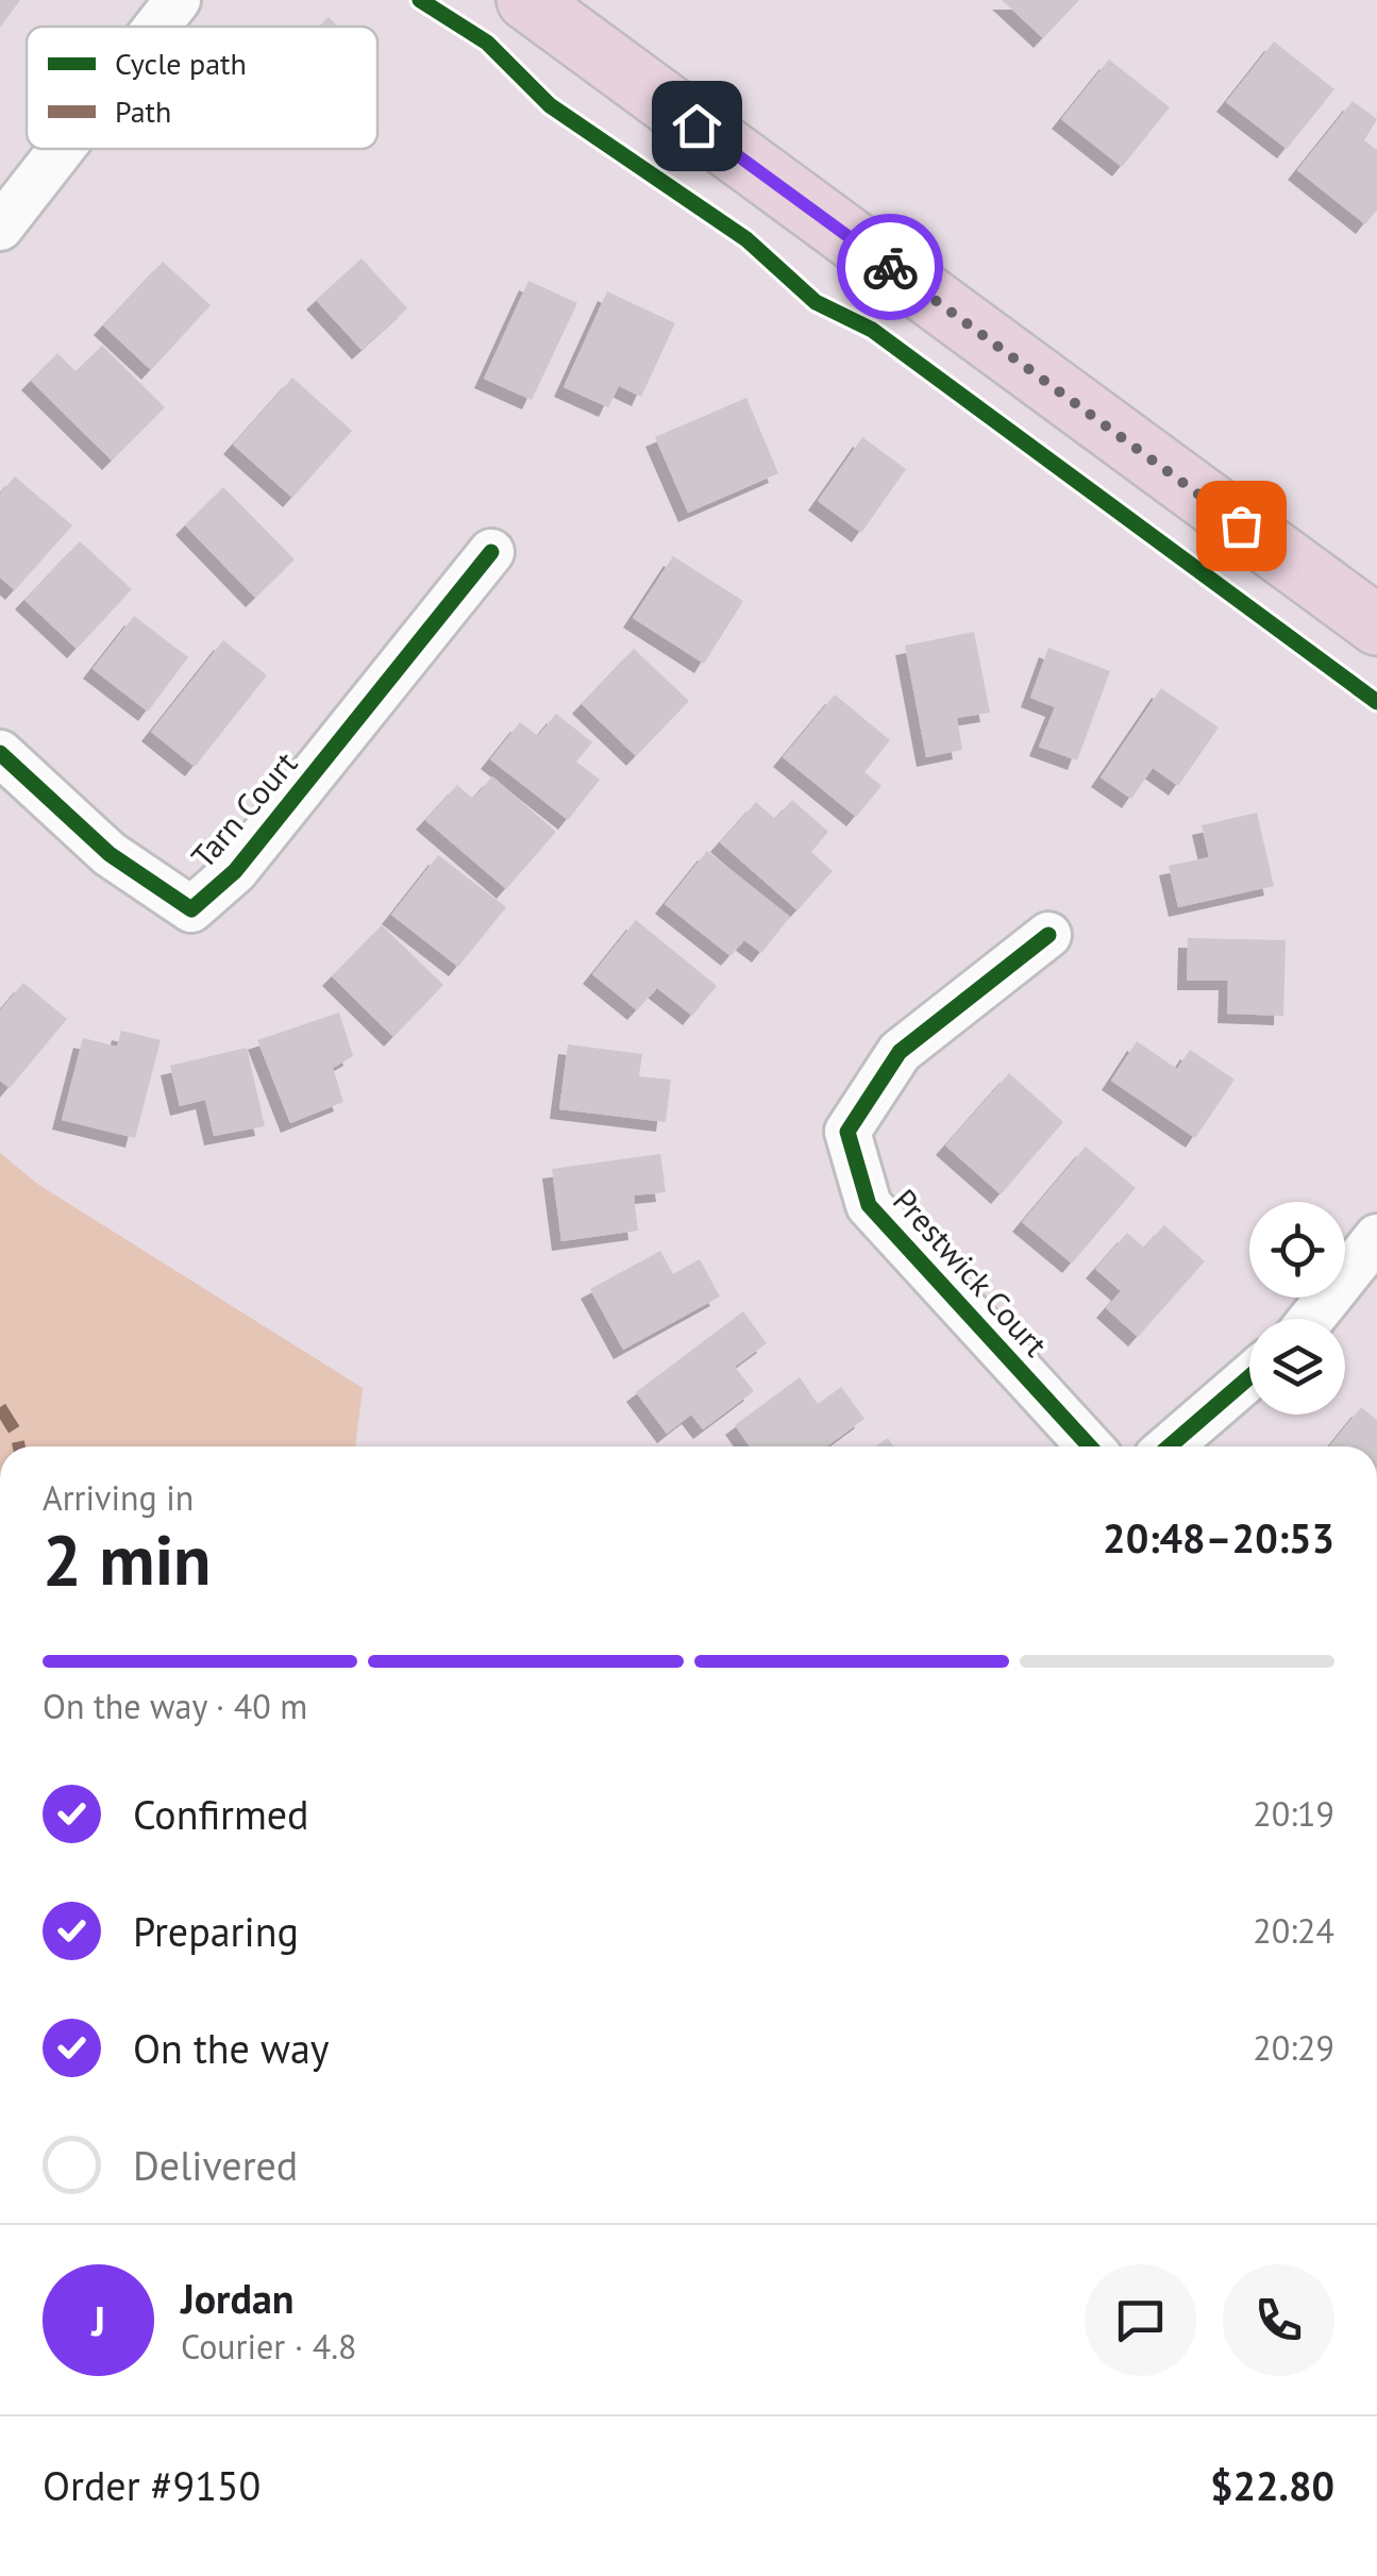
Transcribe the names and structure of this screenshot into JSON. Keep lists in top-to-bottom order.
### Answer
{
  "streets": {
    "street": ["Tarn Court", "Prestwick Court"]
  },
  "legend": ["Cycle path", "Path"],
  "page": {
    "heading": ["2 min", "Arriving in", "20:48–20:53"],
    "panel": [
      "Jordan",
      "Courier · 4.8",
      "Order #9150",
      "$22.80"
    ],
    "bar": "On the way · 40 m",
    "list": [
      ["Confirmed", "20:19"],
      ["Preparing", "20:24"],
      ["On the way", "20:29"],
      "Delivered"
    ],
    "round": "J"
  }
}
